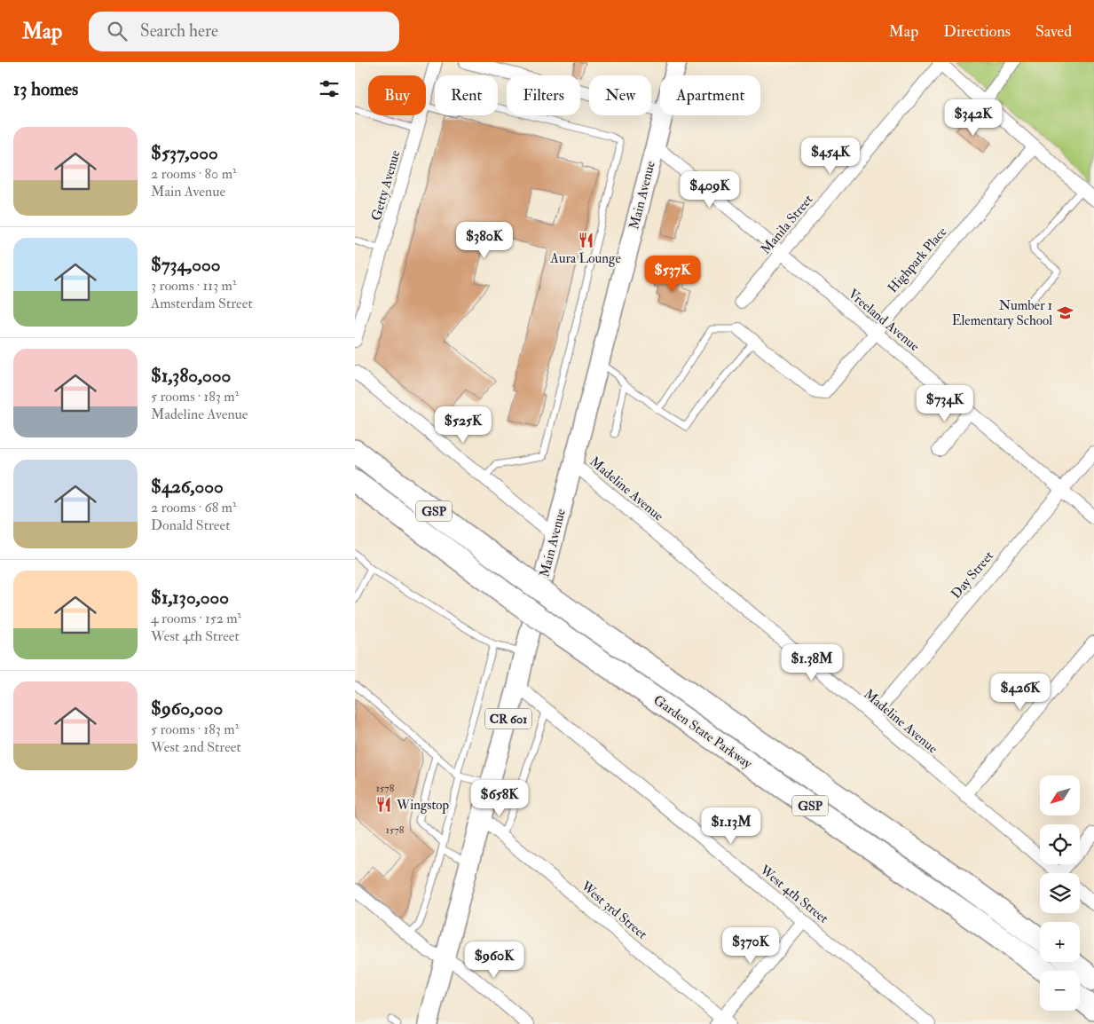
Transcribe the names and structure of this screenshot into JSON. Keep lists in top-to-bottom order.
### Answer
{
  "streets": {
    "highway": ["GSP", "Garden State Parkway"],
    "main road": ["Main Avenue", "CR 601"],
    "street": [
      "Getty Avenue",
      "Manila Street",
      "Highpark Place",
      "Vreeland Avenue",
      "Madeline Avenue",
      "Day Street",
      "West 4th Street",
      "West 3rd Street"
    ]
  },
  "crossings": [
    ["Main Avenue", "Vreeland Avenue"],
    ["Main Avenue", "Madeline Avenue"],
    ["Main Avenue", "West 4th Street"],
    ["Main Avenue", "West 3rd Street"],
    ["Manila Street", "Vreeland Avenue"],
    ["Highpark Place", "Vreeland Avenue"],
    ["Vreeland Avenue", "Day Street"],
    ["Madeline Avenue", "Day Street"]
  ],
  "places": {
    "restaurant": ["Aura Lounge", "Wingstop"],
    "school or university": ["Number 1 Elementary School"]
  },
  "house_numbers": ["1578", "1578"],
  "north": "bottom left",
  "page": {
    "header": "Map",
    "search": "Search here",
    "nav": ["Map", "Directions", "Saved"],
    "heading": "13 homes",
    "chip": [
      "Buy",
      "Rent",
      "Filters",
      "New",
      "Apartment"
    ],
    "price": [
      "$342K",
      "$454K",
      "$409K",
      "$380K",
      "$537K",
      "$734K",
      "$525K",
      "$1.38M",
      "$426K",
      "$658K",
      "$1.13M",
      "$370K",
      "$960K"
    ],
    "list": [
      {
        "name": "$537,000",
        "note": "2 rooms · 80 m² · Main Avenue"
      },
      {
        "name": "$734,000",
        "note": "3 rooms · 113 m² · Amsterdam Street"
      },
      {
        "name": "$1,380,000",
        "note": "5 rooms · 183 m² · Madeline Avenue"
      },
      {
        "name": "$426,000",
        "note": "2 rooms · 68 m² · Donald Street"
      },
      {
        "name": "$1,130,000",
        "note": "4 rooms · 152 m² · West 4th Street"
      },
      {
        "name": "$960,000",
        "note": "5 rooms · 183 m² · West 2nd Street"
      }
    ],
    "map_buttons": ["+", "−"]
  }
}
